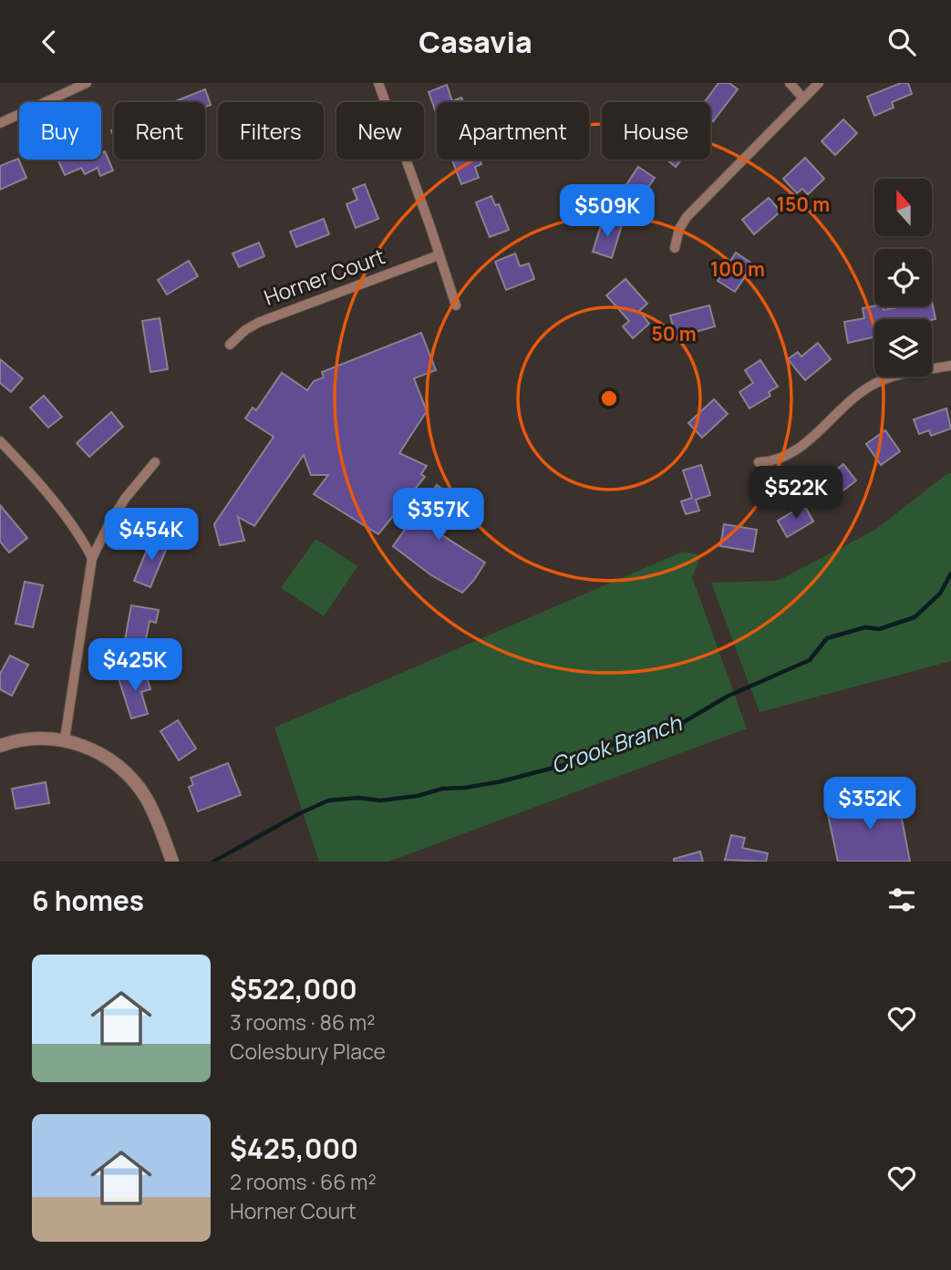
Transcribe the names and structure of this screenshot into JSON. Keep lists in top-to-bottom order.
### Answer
{
  "streets": {
    "street": ["Horner Court"]
  },
  "water": ["Crook Branch"],
  "north": "top",
  "page": {
    "header": "Casavia",
    "chip": [
      "Buy",
      "Rent",
      "Filters",
      "New",
      "Apartment",
      "House"
    ],
    "price": [
      "$509K",
      "$522K",
      "$357K",
      "$454K",
      "$425K",
      "$352K"
    ],
    "heading": "6 homes",
    "list": [
      {
        "name": "$522,000",
        "note": "3 rooms · 86 m² · Colesbury Place"
      },
      {
        "name": "$425,000",
        "note": "2 rooms · 66 m² · Horner Court"
      }
    ]
  },
  "rings": ["150 m", "100 m", "50 m"]
}
